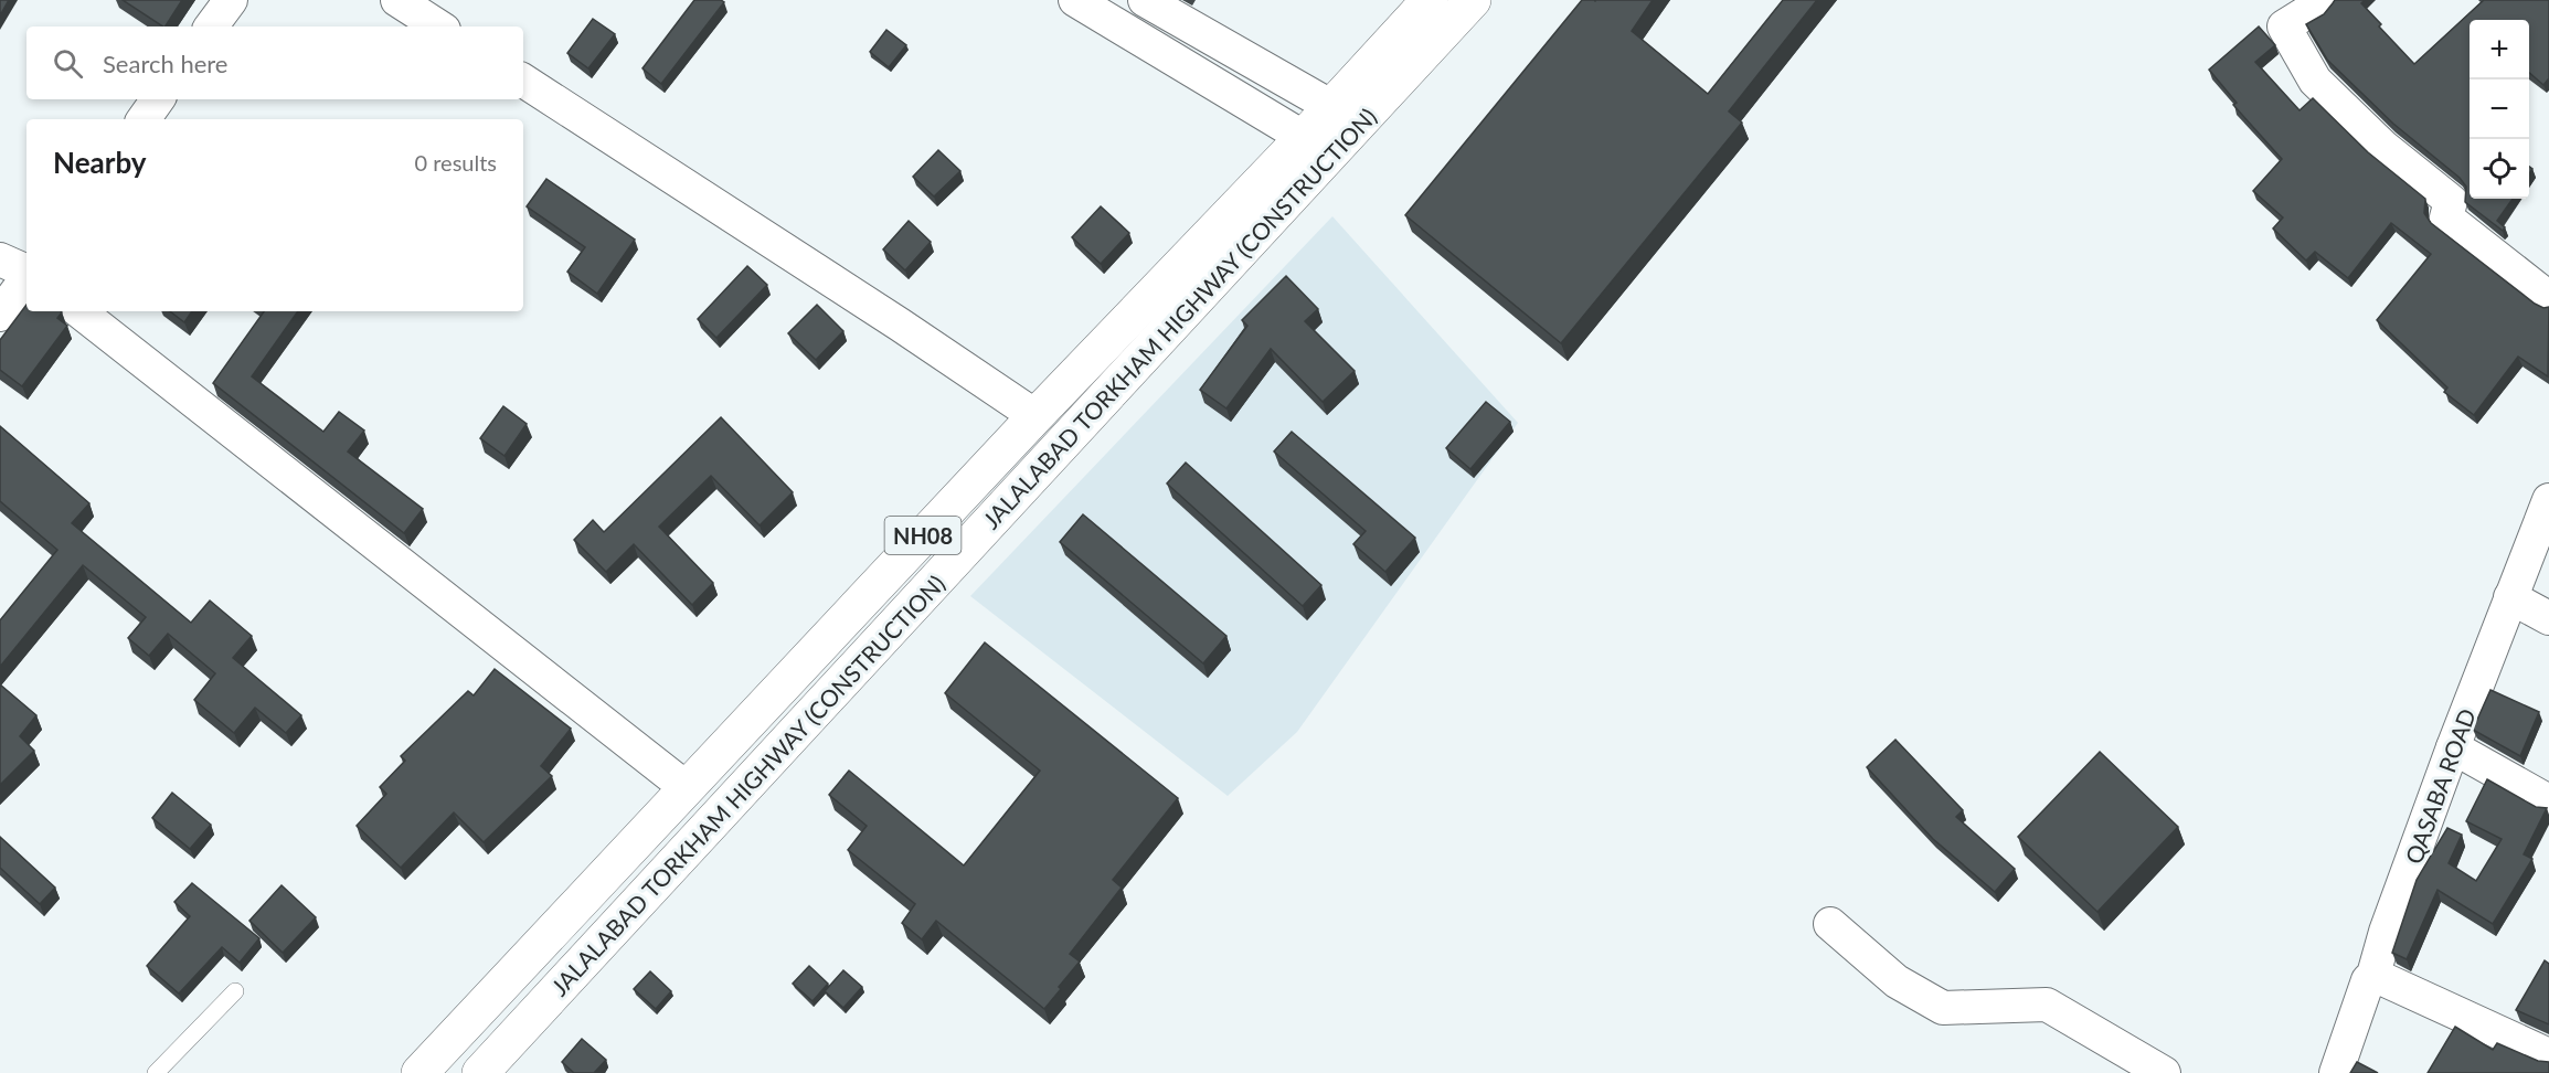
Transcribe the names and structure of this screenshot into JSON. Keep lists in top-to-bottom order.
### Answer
{
  "streets": {
    "highway": ["JALALABAD TORKHAM HIGHWAY (CONSTRUCTION)", "NH08"],
    "street": ["QASABA ROAD"]
  },
  "crossings": [
    ["JALALABAD TORKHAM HIGHWAY (CONSTRUCTION)", "NH08"]
  ],
  "page": {
    "map_buttons": ["+", "−"],
    "search": "Search here",
    "heading": ["Nearby", "0 results"]
  }
}
